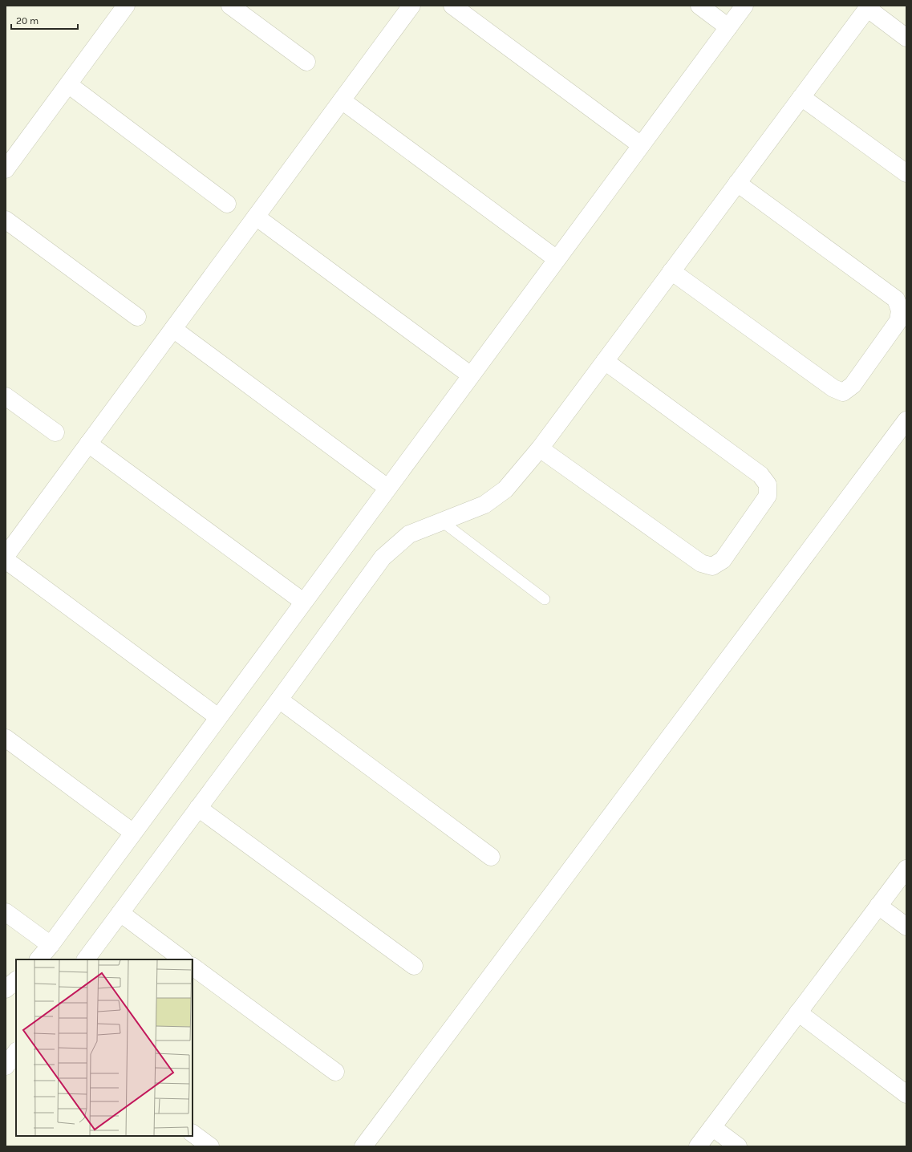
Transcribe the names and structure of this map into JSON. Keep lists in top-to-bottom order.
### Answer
{
  "scale_bar": "20 m"
}
